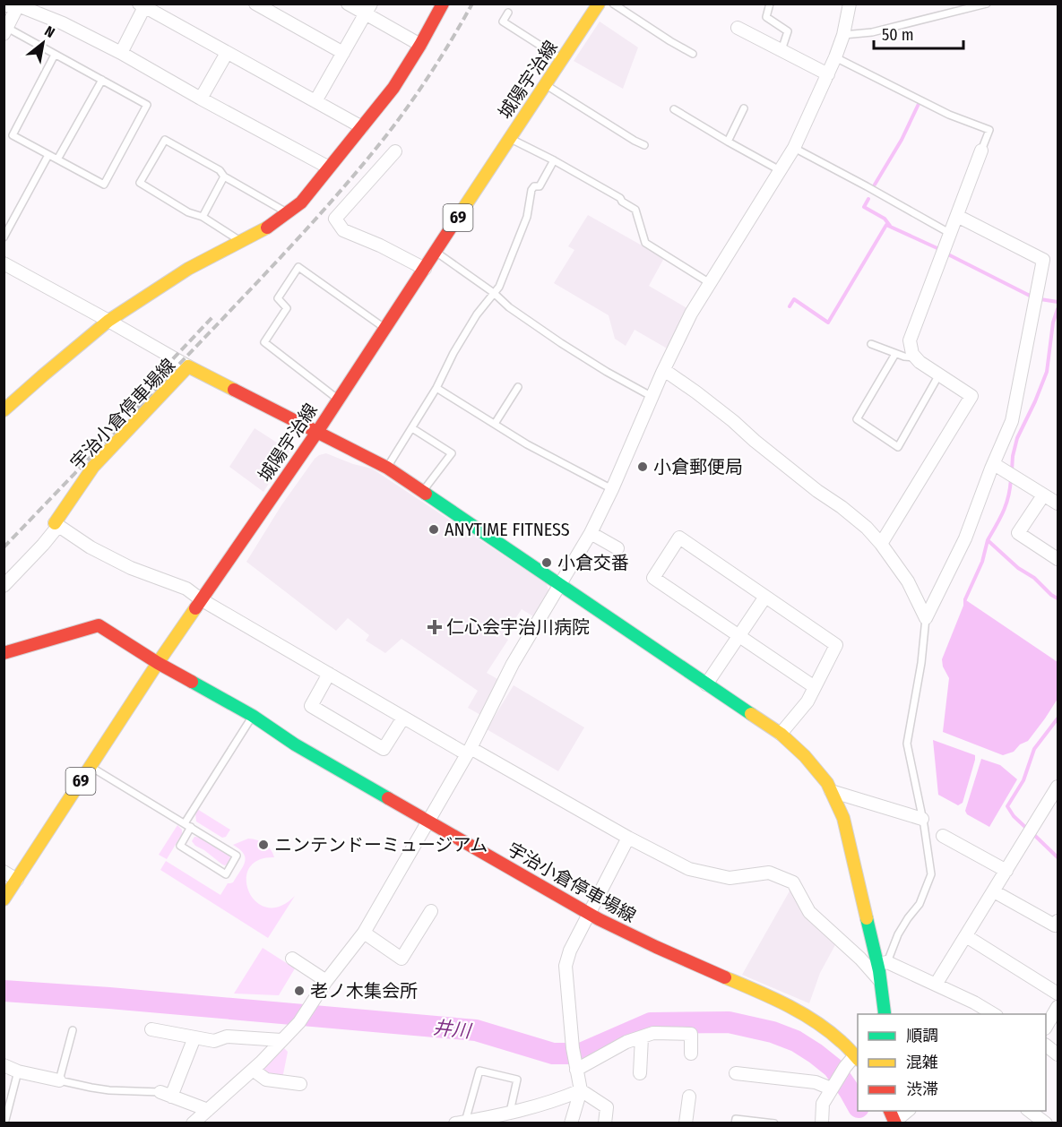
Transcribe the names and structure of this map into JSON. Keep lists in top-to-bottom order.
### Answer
{
  "streets": {
    "main road": ["城陽宇治線", "69", "宇治小倉停車場線"]
  },
  "crossings": [
    ["城陽宇治線", "宇治小倉停車場線"]
  ],
  "water": ["井川"],
  "places": {
    "other": [
      "小倉郵便局",
      "ANYTIME FITNESS",
      "小倉交番",
      "ニンテンドーミュージアム",
      "老ノ木集会所"
    ],
    "health": ["仁心会宇治川病院"]
  },
  "legend": ["順調", "混雑", "渋滞"],
  "scale_bar": "50 m",
  "north": "top right"
}
